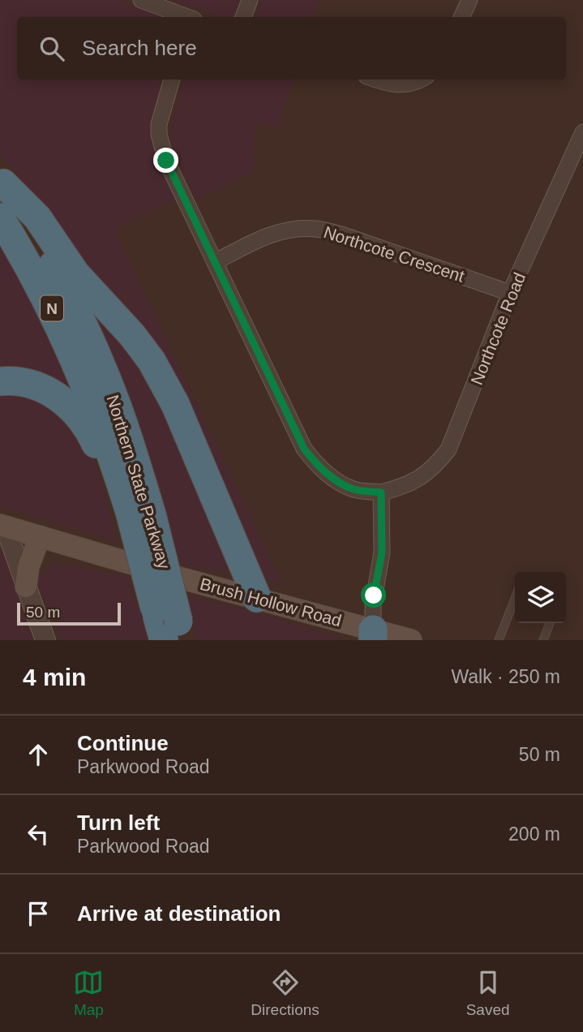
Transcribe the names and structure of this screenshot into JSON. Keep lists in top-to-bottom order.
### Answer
{
  "streets": {
    "highway": ["N", "Northern State Parkway"],
    "main road": ["Brush Hollow Road"],
    "street": ["Northcote Crescent", "Northcote Road"]
  },
  "crossings": [
    ["Northcote Crescent", "Northcote Road"]
  ],
  "scale_bar": "50 m",
  "page": {
    "search": "Search here",
    "scale": "50 m",
    "heading": ["4 min", "Walk · 250 m"],
    "list": [
      ["Continue", "Parkwood Road", "50 m"],
      ["Turn left", "Parkwood Road", "200 m"],
      "Arrive at destination"
    ],
    "nav": ["Map", "Directions", "Saved"]
  }
}
